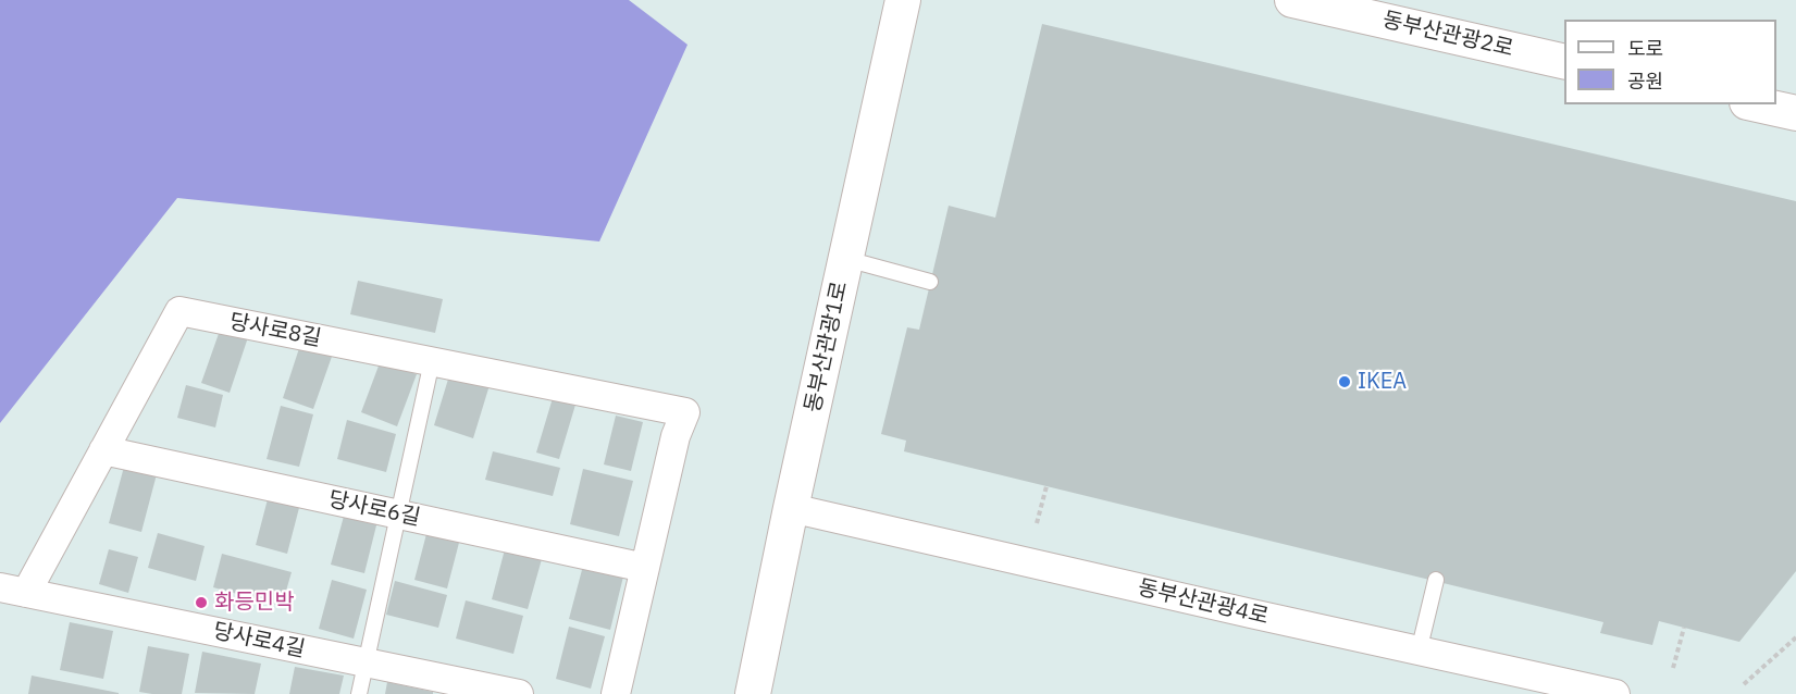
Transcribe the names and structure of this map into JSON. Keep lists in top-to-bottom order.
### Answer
{
  "streets": {
    "street": [
      "동부산관광2로",
      "당사로8길",
      "동부산관광1로",
      "당사로6길",
      "동부산관광4로",
      "당사로4길"
    ]
  },
  "crossings": [
    ["당사로8길", "당사로6길"],
    ["당사로8길", "당사로4길"],
    ["동부산관광1로", "동부산관광4로"]
  ],
  "places": ["IKEA", "화등민박"],
  "legend": ["도로", "공원"]
}
